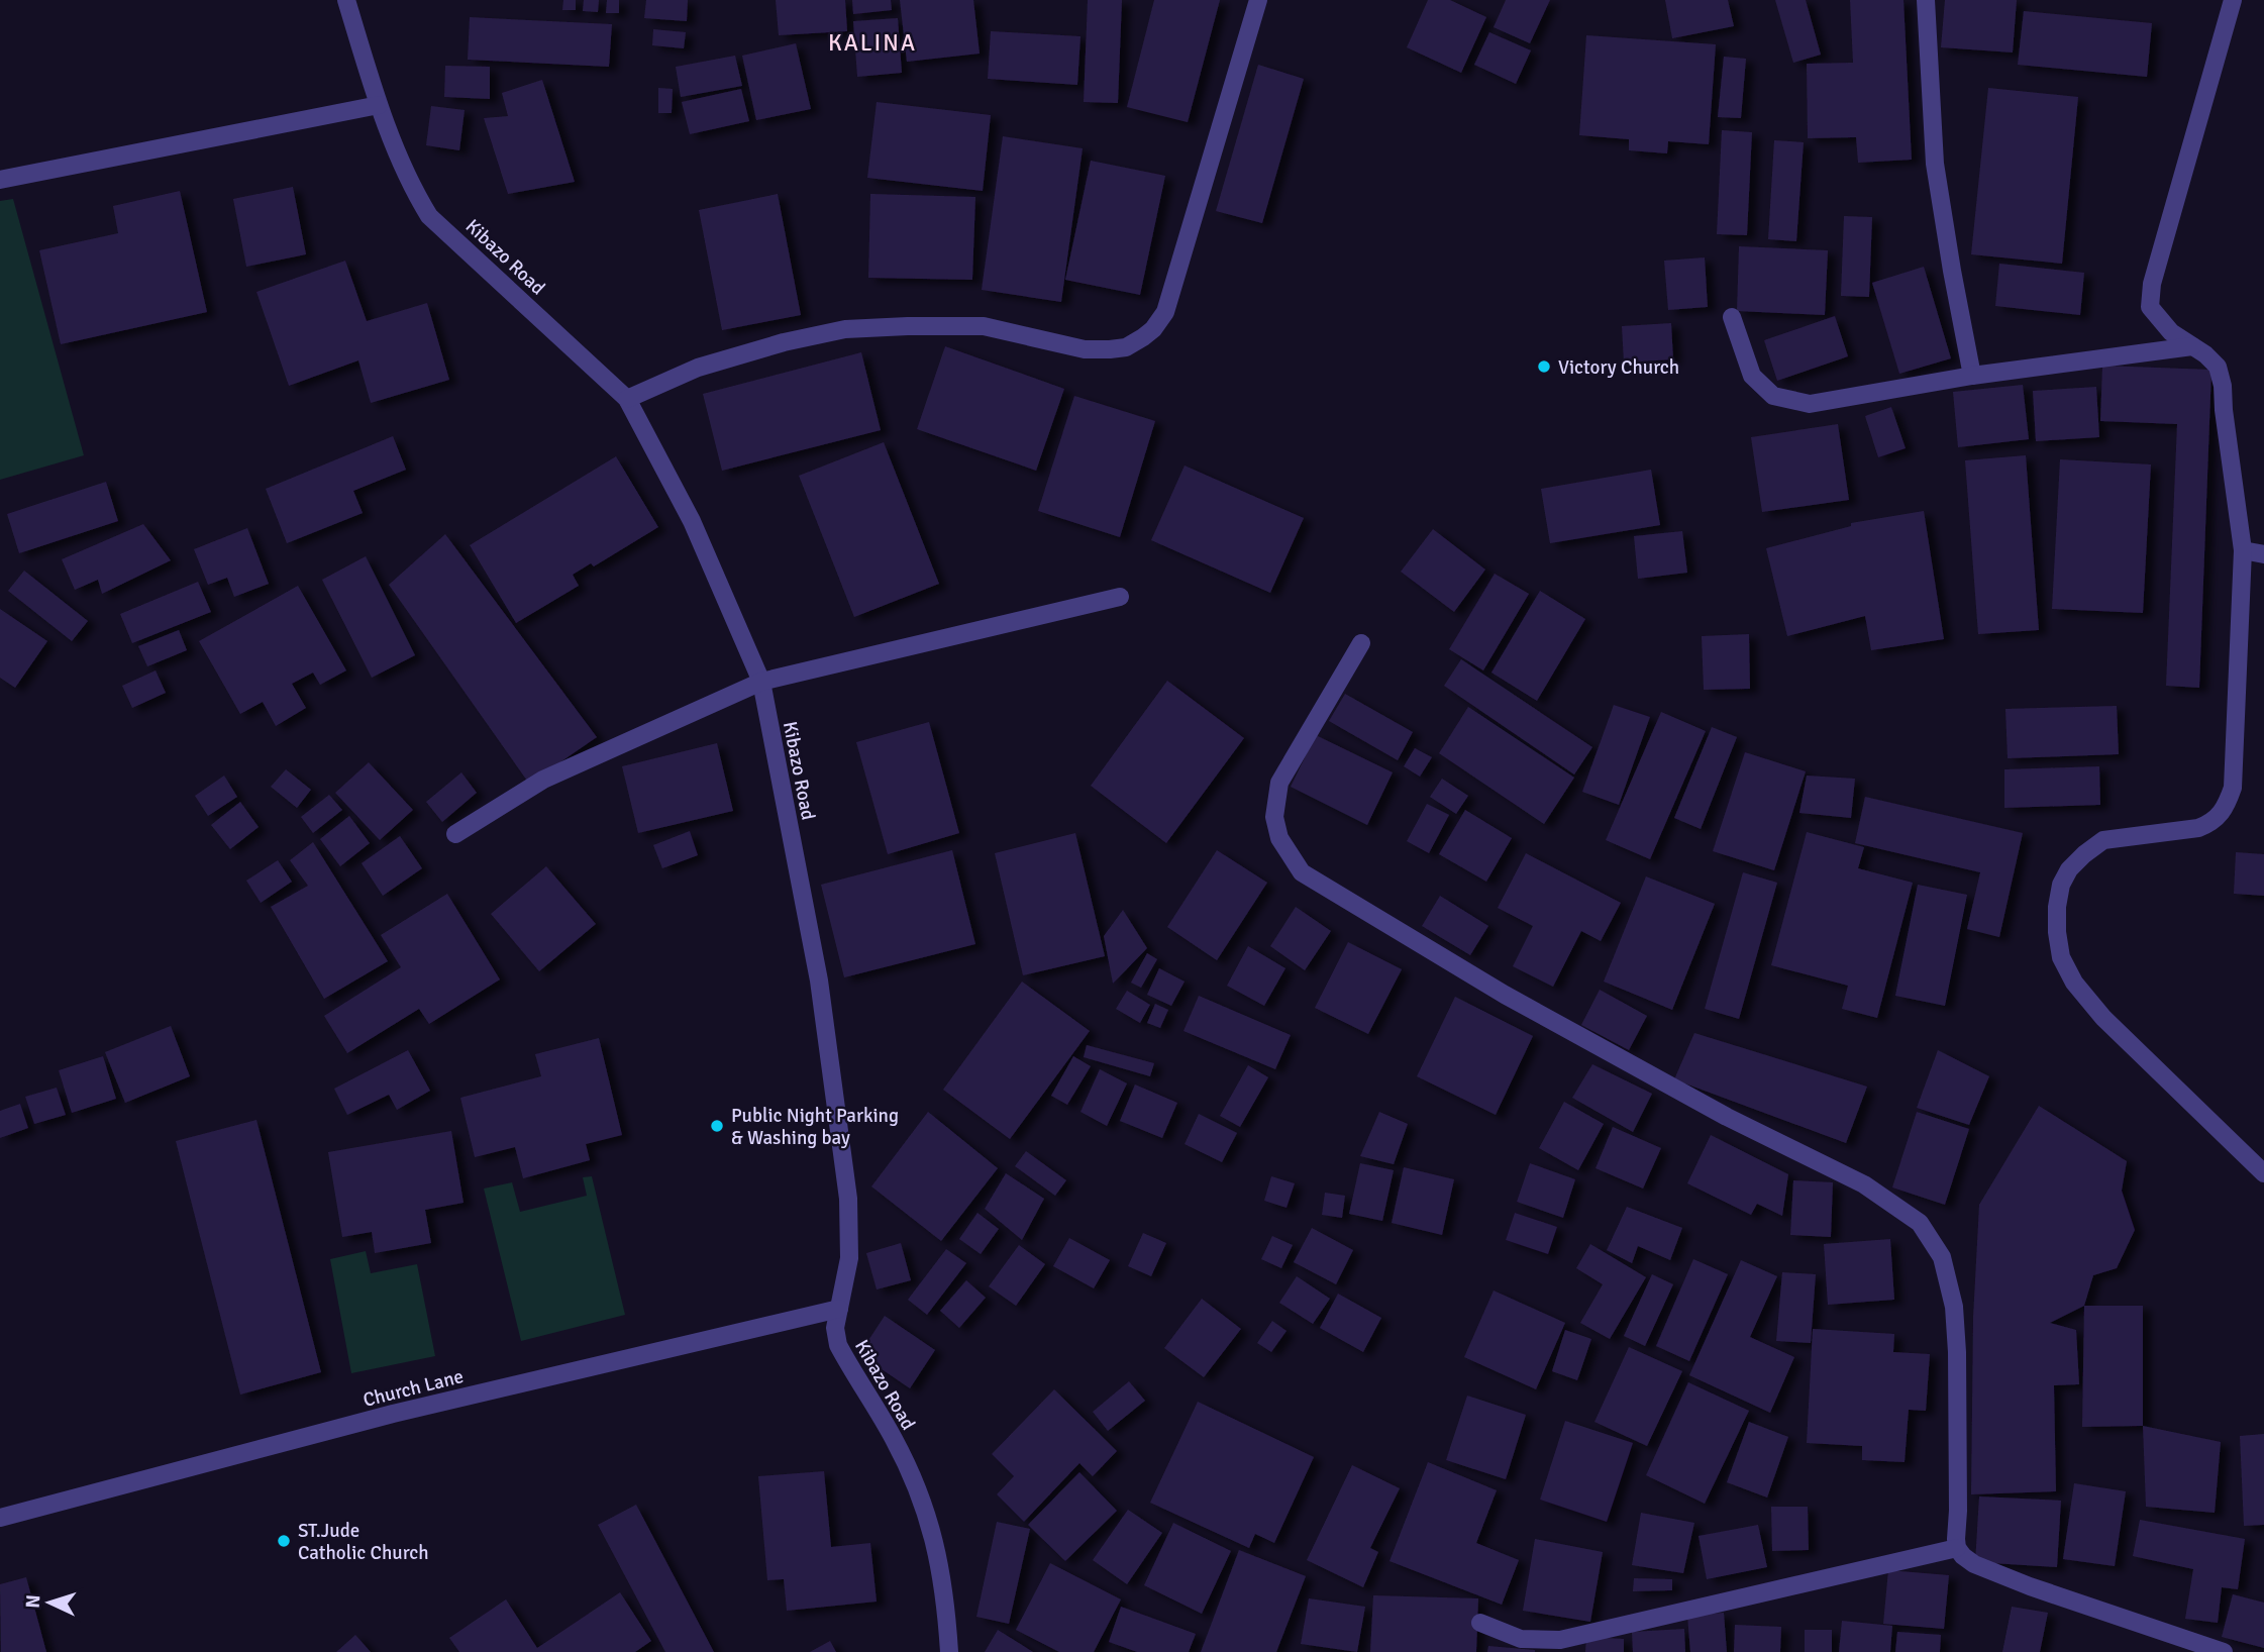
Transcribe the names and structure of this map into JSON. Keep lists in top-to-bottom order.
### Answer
{
  "streets": {
    "street": ["Kibazo Road", "Church Lane"]
  },
  "crossings": [
    ["Kibazo Road", "Church Lane"]
  ],
  "districts": ["KALINA"],
  "places": ["Victory Church", "Public Night Parking & Washing bay", "ST.Jude Catholic Church"],
  "north": "left"
}
